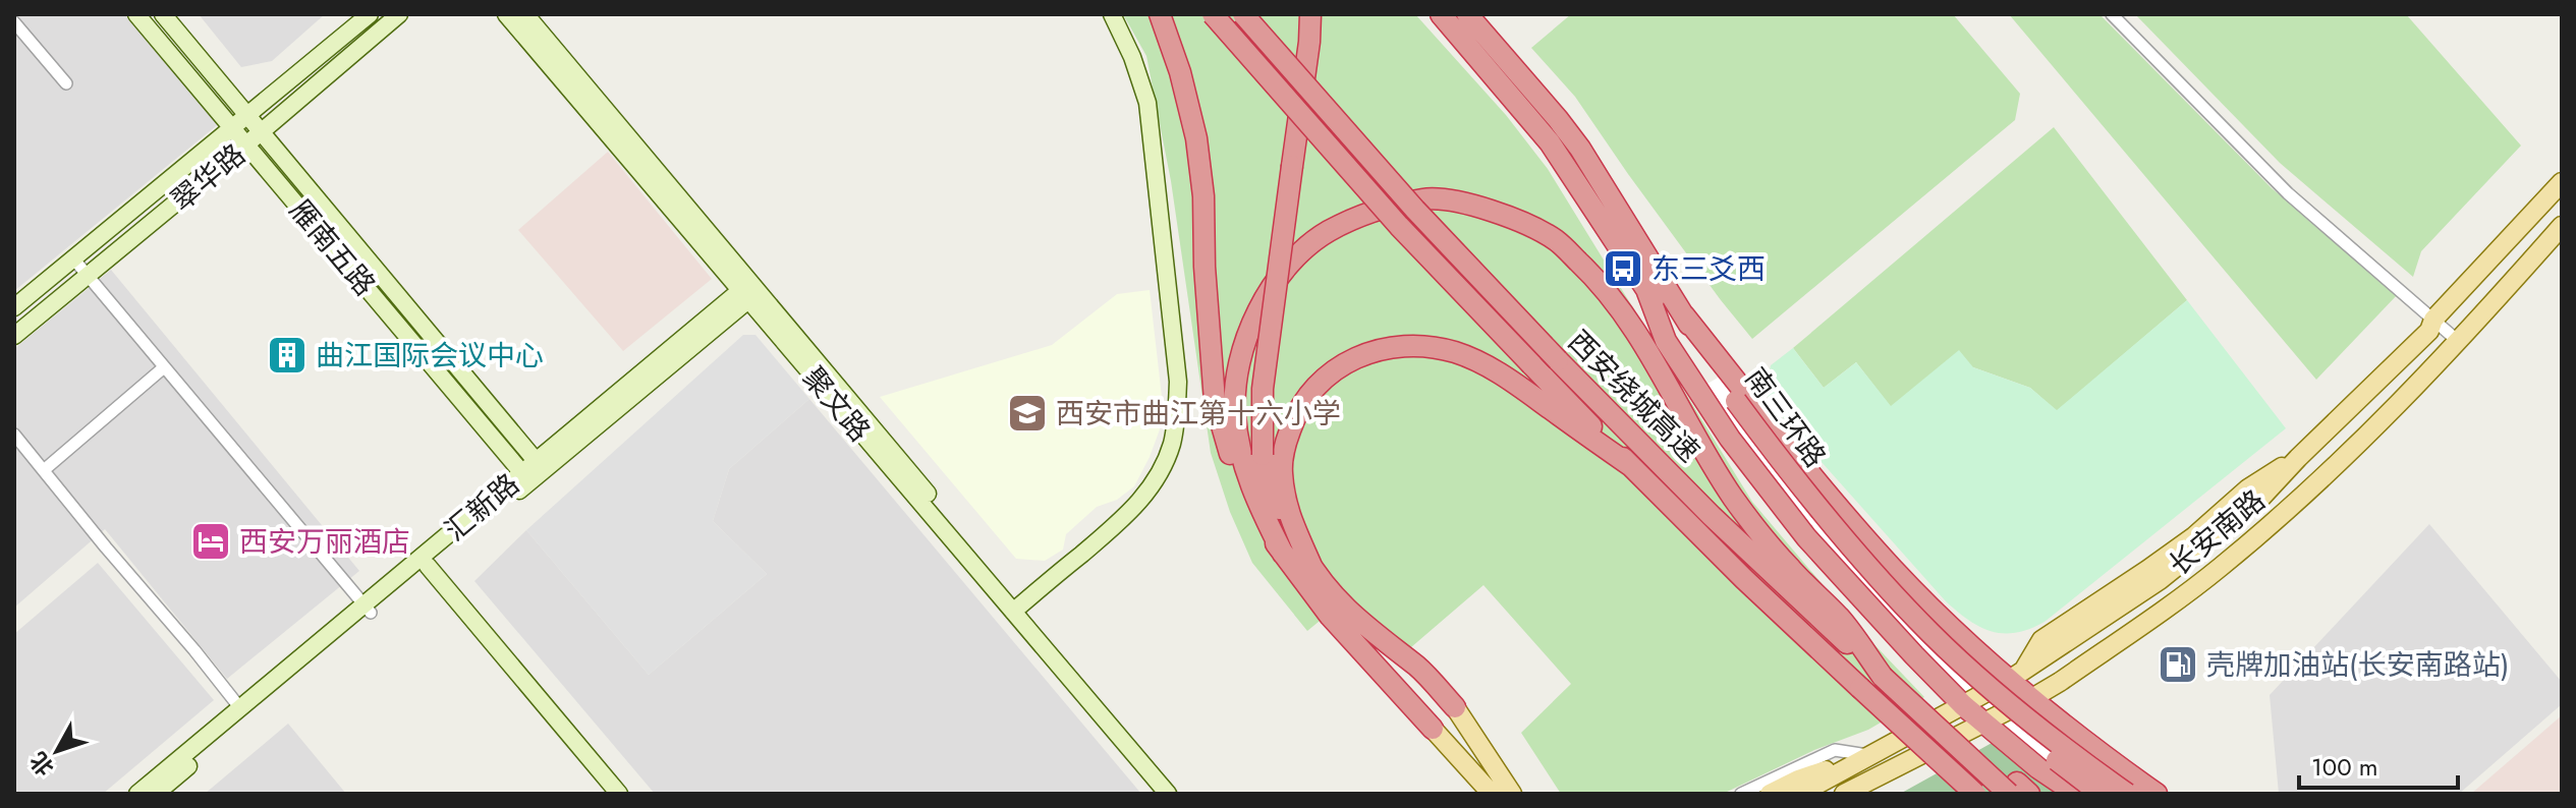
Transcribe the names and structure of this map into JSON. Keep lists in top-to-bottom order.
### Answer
{
  "streets": {
    "highway": ["西安绕城高速", "南三环路"],
    "main road": ["长安南路"],
    "street": [
      "翠华路",
      "雁南五路",
      "聚文路",
      "汇新路"
    ]
  },
  "crossings": [
    ["翠华路", "雁南五路"],
    ["雁南五路", "汇新路"],
    ["聚文路", "汇新路"]
  ],
  "places": {
    "bus stop": ["东三爻西"],
    "building": ["曲江国际会议中心"],
    "school or university": ["西安市曲江第十六小学"],
    "hotel": ["西安万丽酒店"],
    "fuel station": ["壳牌加油站(长安南路站)"]
  },
  "scale_bar": "100 m",
  "north": "bottom left"
}
